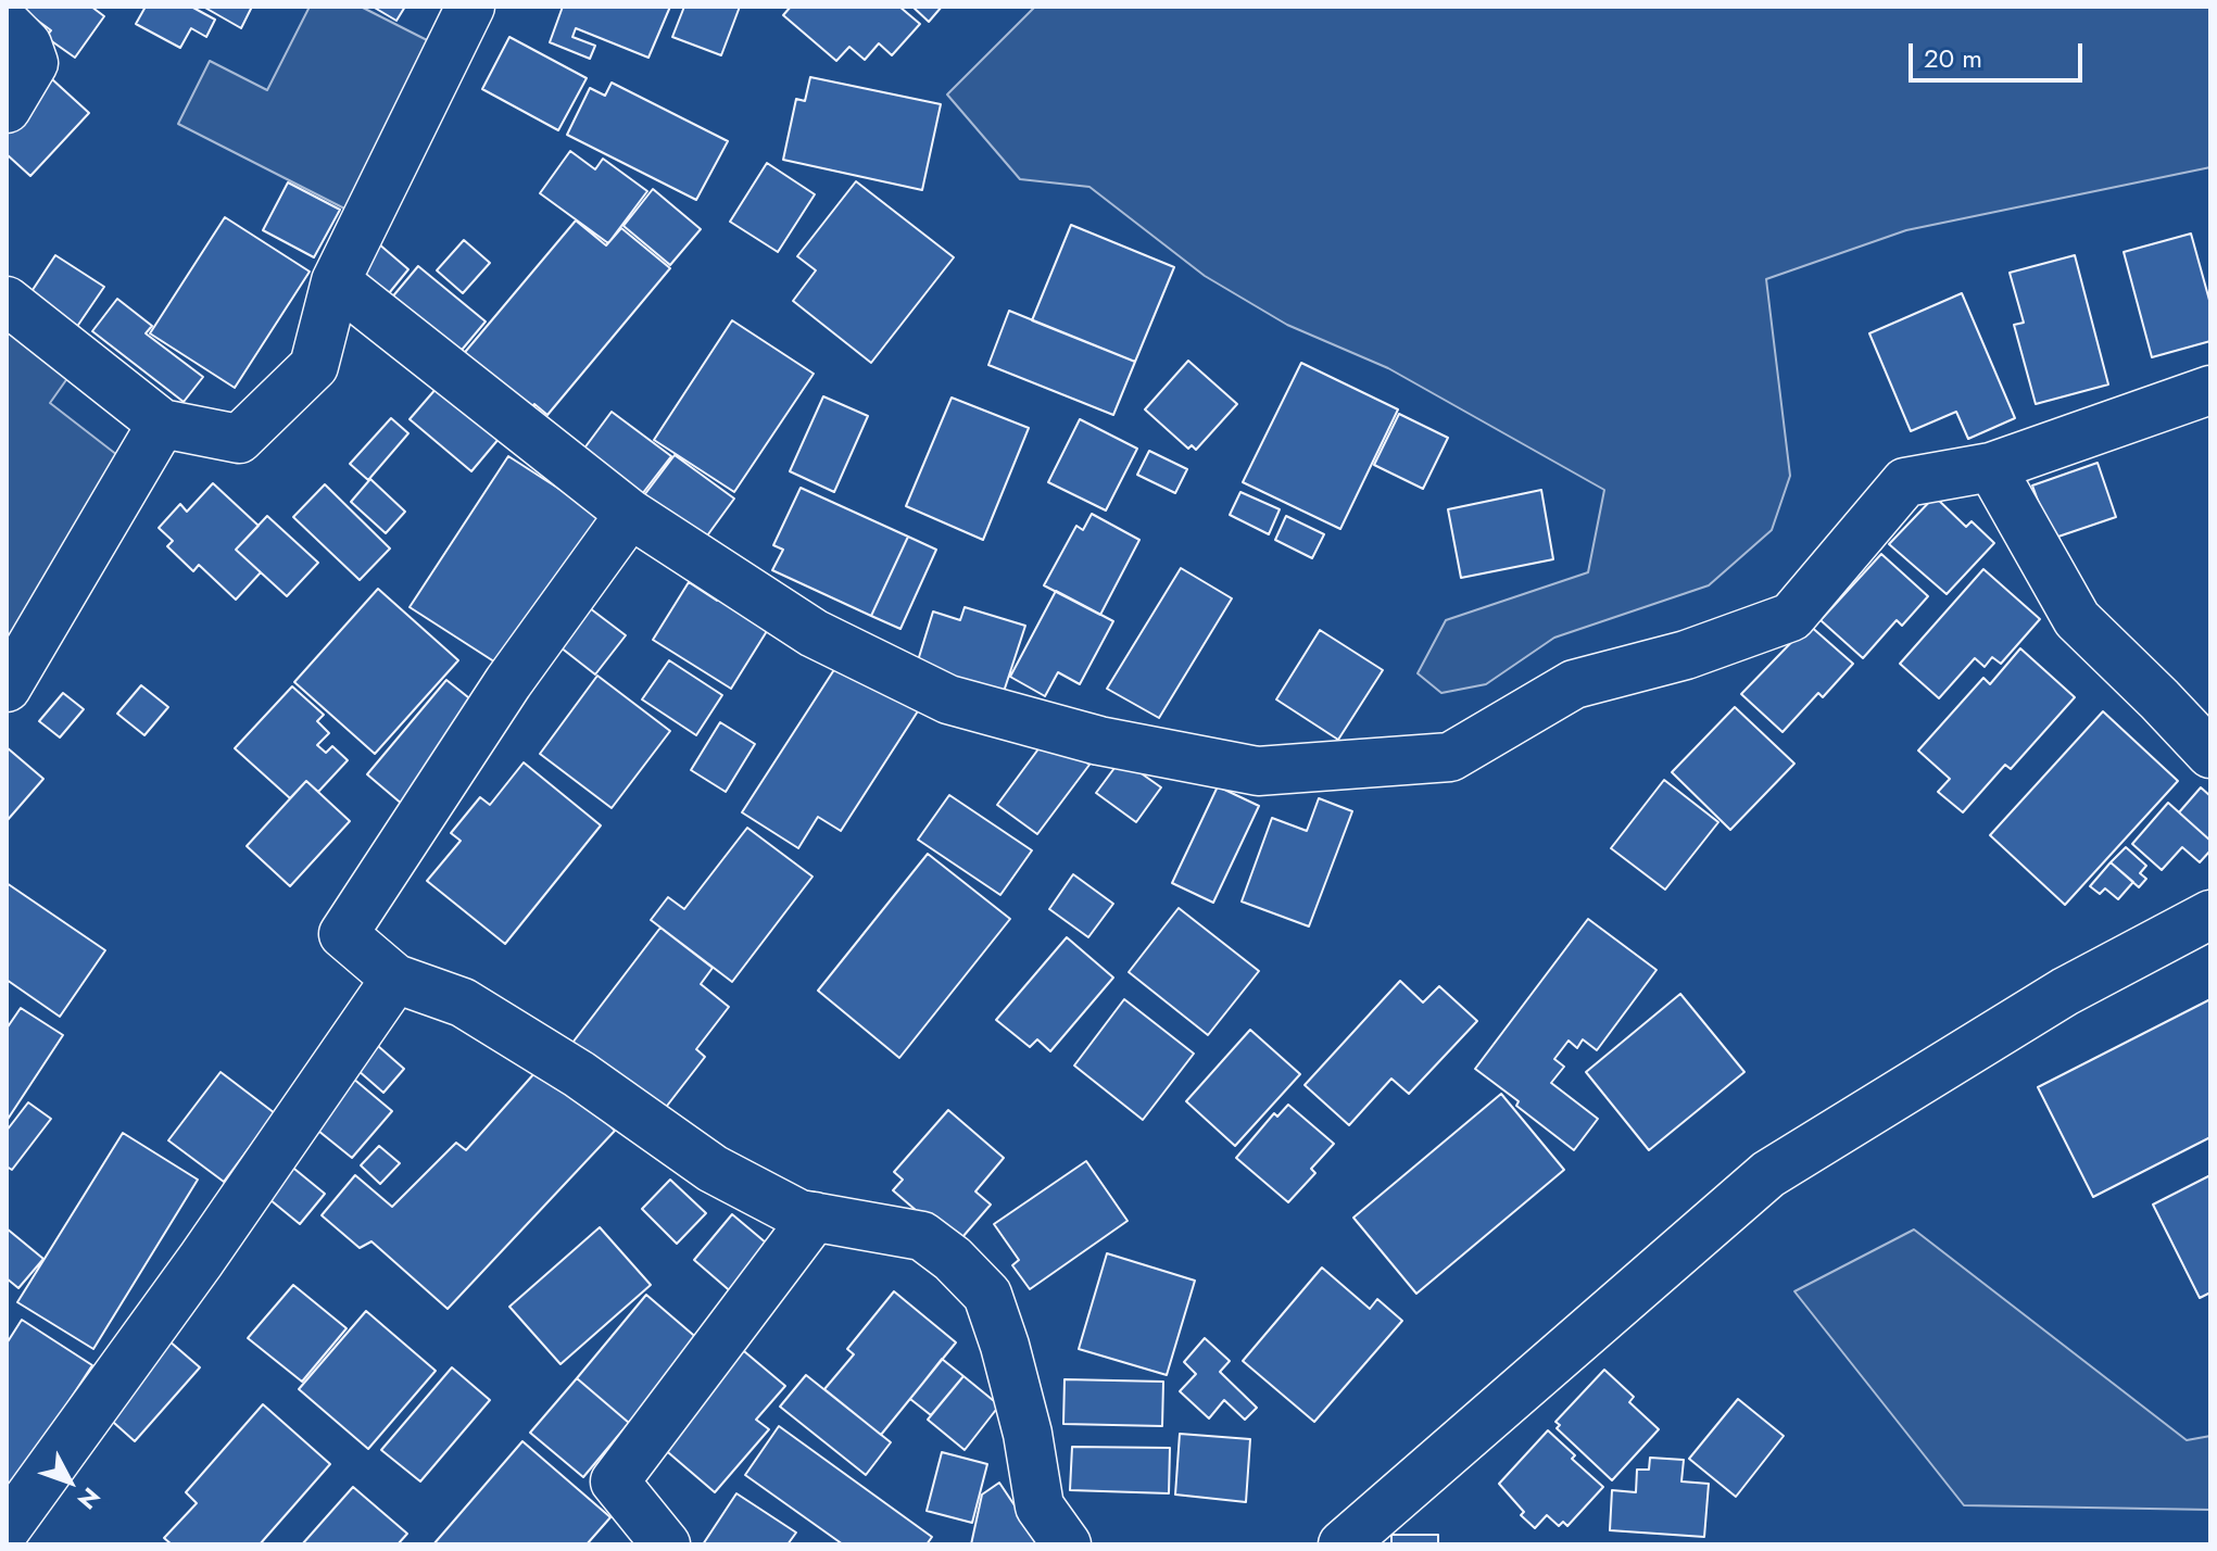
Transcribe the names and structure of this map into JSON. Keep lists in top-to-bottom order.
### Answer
{
  "scale_bar": "20 m",
  "north": "bottom right"
}
